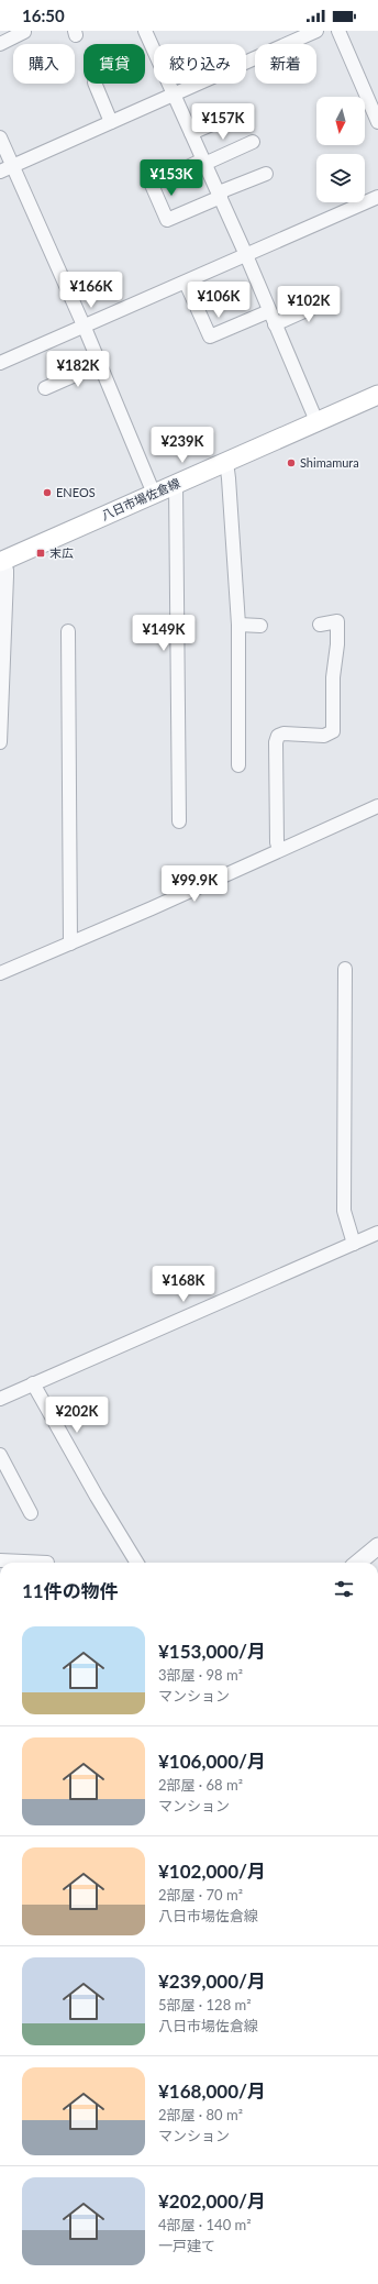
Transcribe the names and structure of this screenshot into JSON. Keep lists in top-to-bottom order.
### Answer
{
  "streets": {
    "main road": ["八日市場佐倉線"]
  },
  "places": {
    "other": ["Shimamura", "ENEOS"],
    "transit": ["末広"]
  },
  "north": "bottom",
  "page": {
    "status": "16:50",
    "chip": [
      "購入",
      "賃貸",
      "絞り込み",
      "新着"
    ],
    "price": [
      "¥157K",
      "¥153K",
      "¥166K",
      "¥106K",
      "¥102K",
      "¥182K",
      "¥239K",
      "¥149K",
      "¥99.9K",
      "¥168K",
      "¥202K"
    ],
    "heading": "11件の物件",
    "list": [
      {
        "name": "¥153,000/月",
        "note": "3部屋 · 98 m² · マンション"
      },
      {
        "name": "¥106,000/月",
        "note": "2部屋 · 68 m² · マンション"
      },
      {
        "name": "¥102,000/月",
        "note": "2部屋 · 70 m² · 八日市場佐倉線"
      },
      {
        "name": "¥239,000/月",
        "note": "5部屋 · 128 m² · 八日市場佐倉線"
      },
      {
        "name": "¥168,000/月",
        "note": "2部屋 · 80 m² · マンション"
      },
      {
        "name": "¥202,000/月",
        "note": "4部屋 · 140 m² · 一戸建て"
      }
    ]
  }
}
